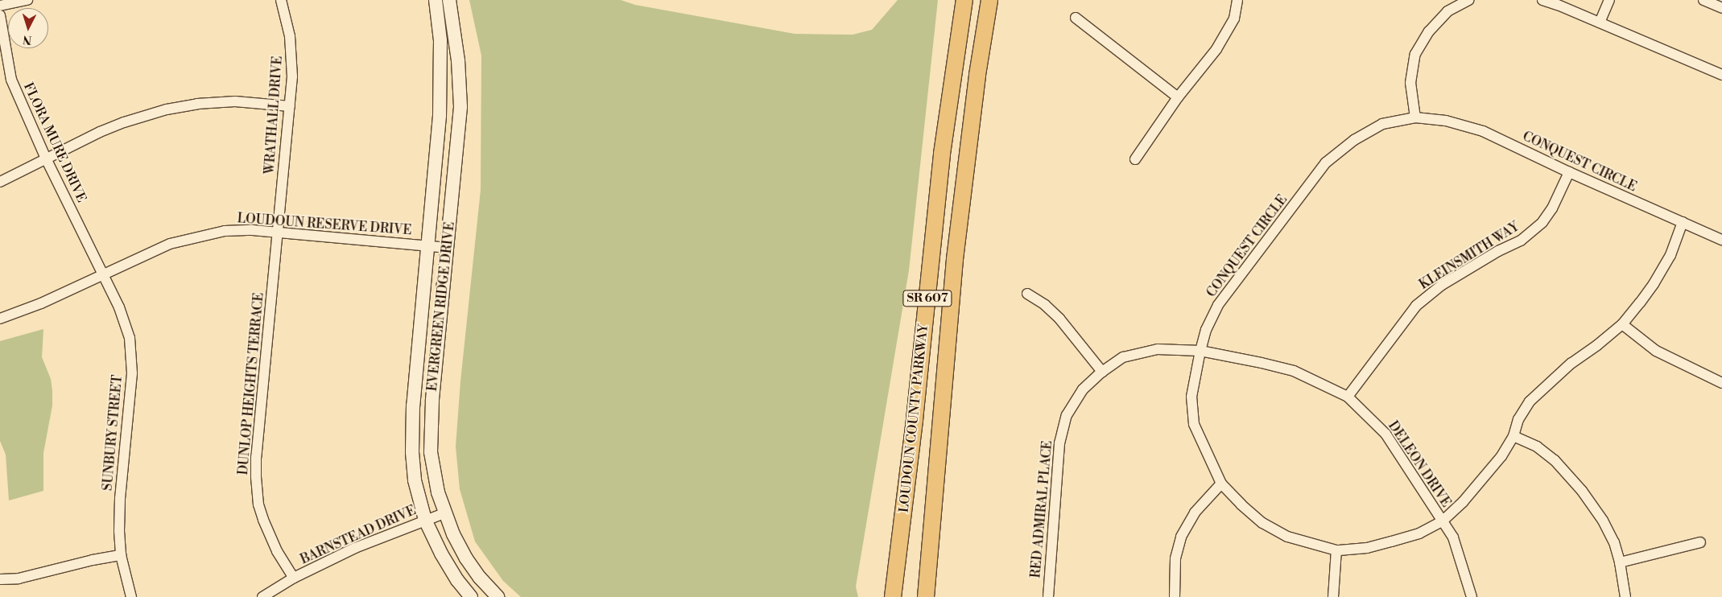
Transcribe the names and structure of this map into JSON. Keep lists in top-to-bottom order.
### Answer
{
  "streets": {
    "main road": ["SR 607", "LOUDOUN COUNTY PARKWAY"],
    "street": [
      "WRATHALL DRIVE",
      "FLORA MURE DRIVE",
      "CONQUEST CIRCLE",
      "LOUDOUN RESERVE DRIVE",
      "KLEINSMITH WAY",
      "EVERGREEN RIDGE DRIVE",
      "DUNLOP HEIGHTS TERRACE",
      "SUNBURY STREET",
      "DELEON DRIVE",
      "RED ADMIRAL PLACE",
      "BARNSTEAD DRIVE"
    ]
  },
  "crossings": [
    ["WRATHALL DRIVE", "LOUDOUN RESERVE DRIVE"],
    ["WRATHALL DRIVE", "DUNLOP HEIGHTS TERRACE"],
    ["FLORA MURE DRIVE", "LOUDOUN RESERVE DRIVE"],
    ["FLORA MURE DRIVE", "SUNBURY STREET"],
    ["CONQUEST CIRCLE", "KLEINSMITH WAY"],
    ["CONQUEST CIRCLE", "DELEON DRIVE"],
    ["CONQUEST CIRCLE", "RED ADMIRAL PLACE"],
    ["LOUDOUN RESERVE DRIVE", "EVERGREEN RIDGE DRIVE"],
    ["LOUDOUN RESERVE DRIVE", "DUNLOP HEIGHTS TERRACE"],
    ["LOUDOUN RESERVE DRIVE", "SUNBURY STREET"],
    ["KLEINSMITH WAY", "DELEON DRIVE"],
    ["EVERGREEN RIDGE DRIVE", "BARNSTEAD DRIVE"],
    ["DUNLOP HEIGHTS TERRACE", "BARNSTEAD DRIVE"],
    ["DELEON DRIVE", "RED ADMIRAL PLACE"]
  ],
  "north": "bottom"
}
